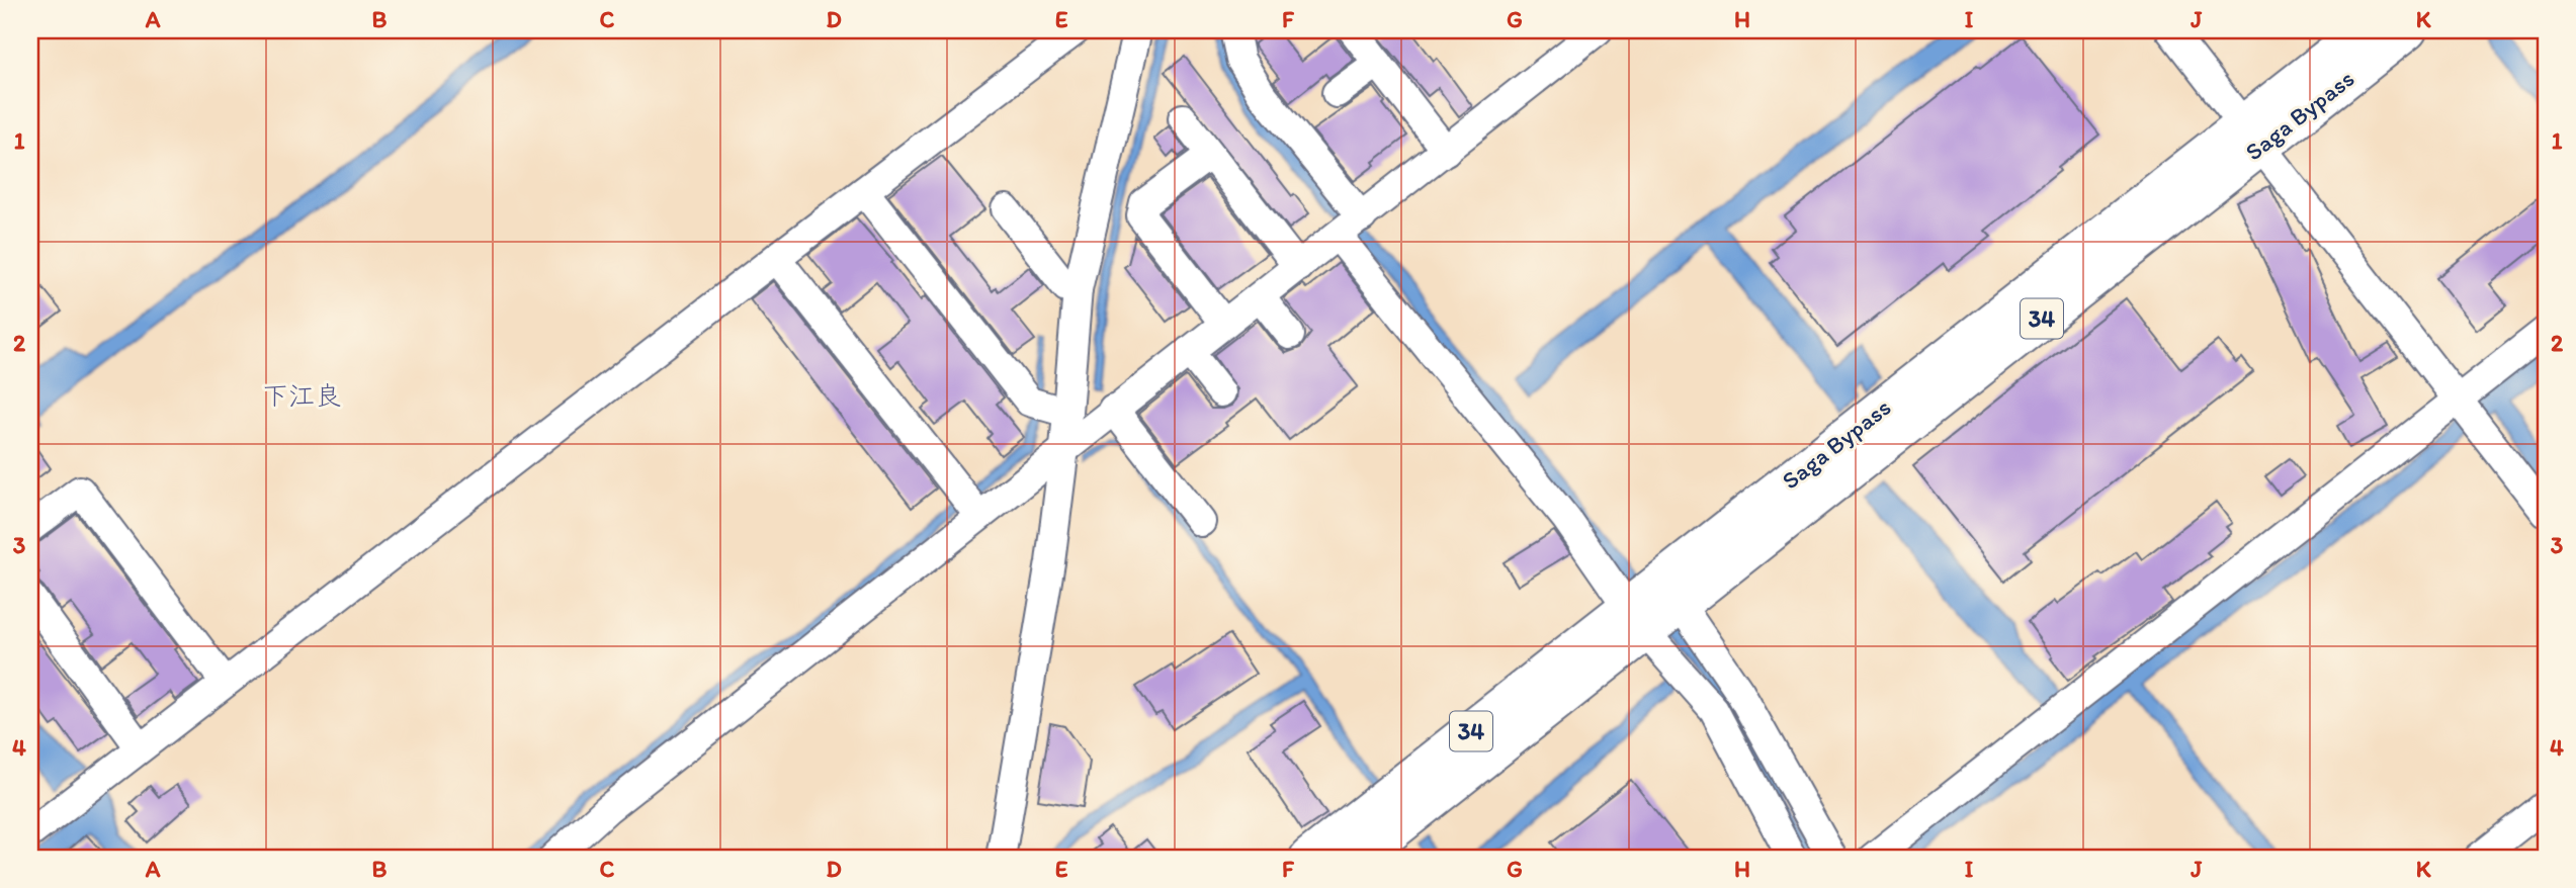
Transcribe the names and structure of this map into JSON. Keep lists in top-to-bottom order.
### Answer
{
  "streets": {
    "highway": ["Saga Bypass", "34"]
  },
  "districts": ["下江良"],
  "grid": {
    "columns": [
      "A",
      "B",
      "C",
      "D",
      "E",
      "F",
      "G",
      "H",
      "I",
      "J",
      "K"
    ],
    "rows": [
      "1",
      "2",
      "3",
      "4"
    ]
  }
}
